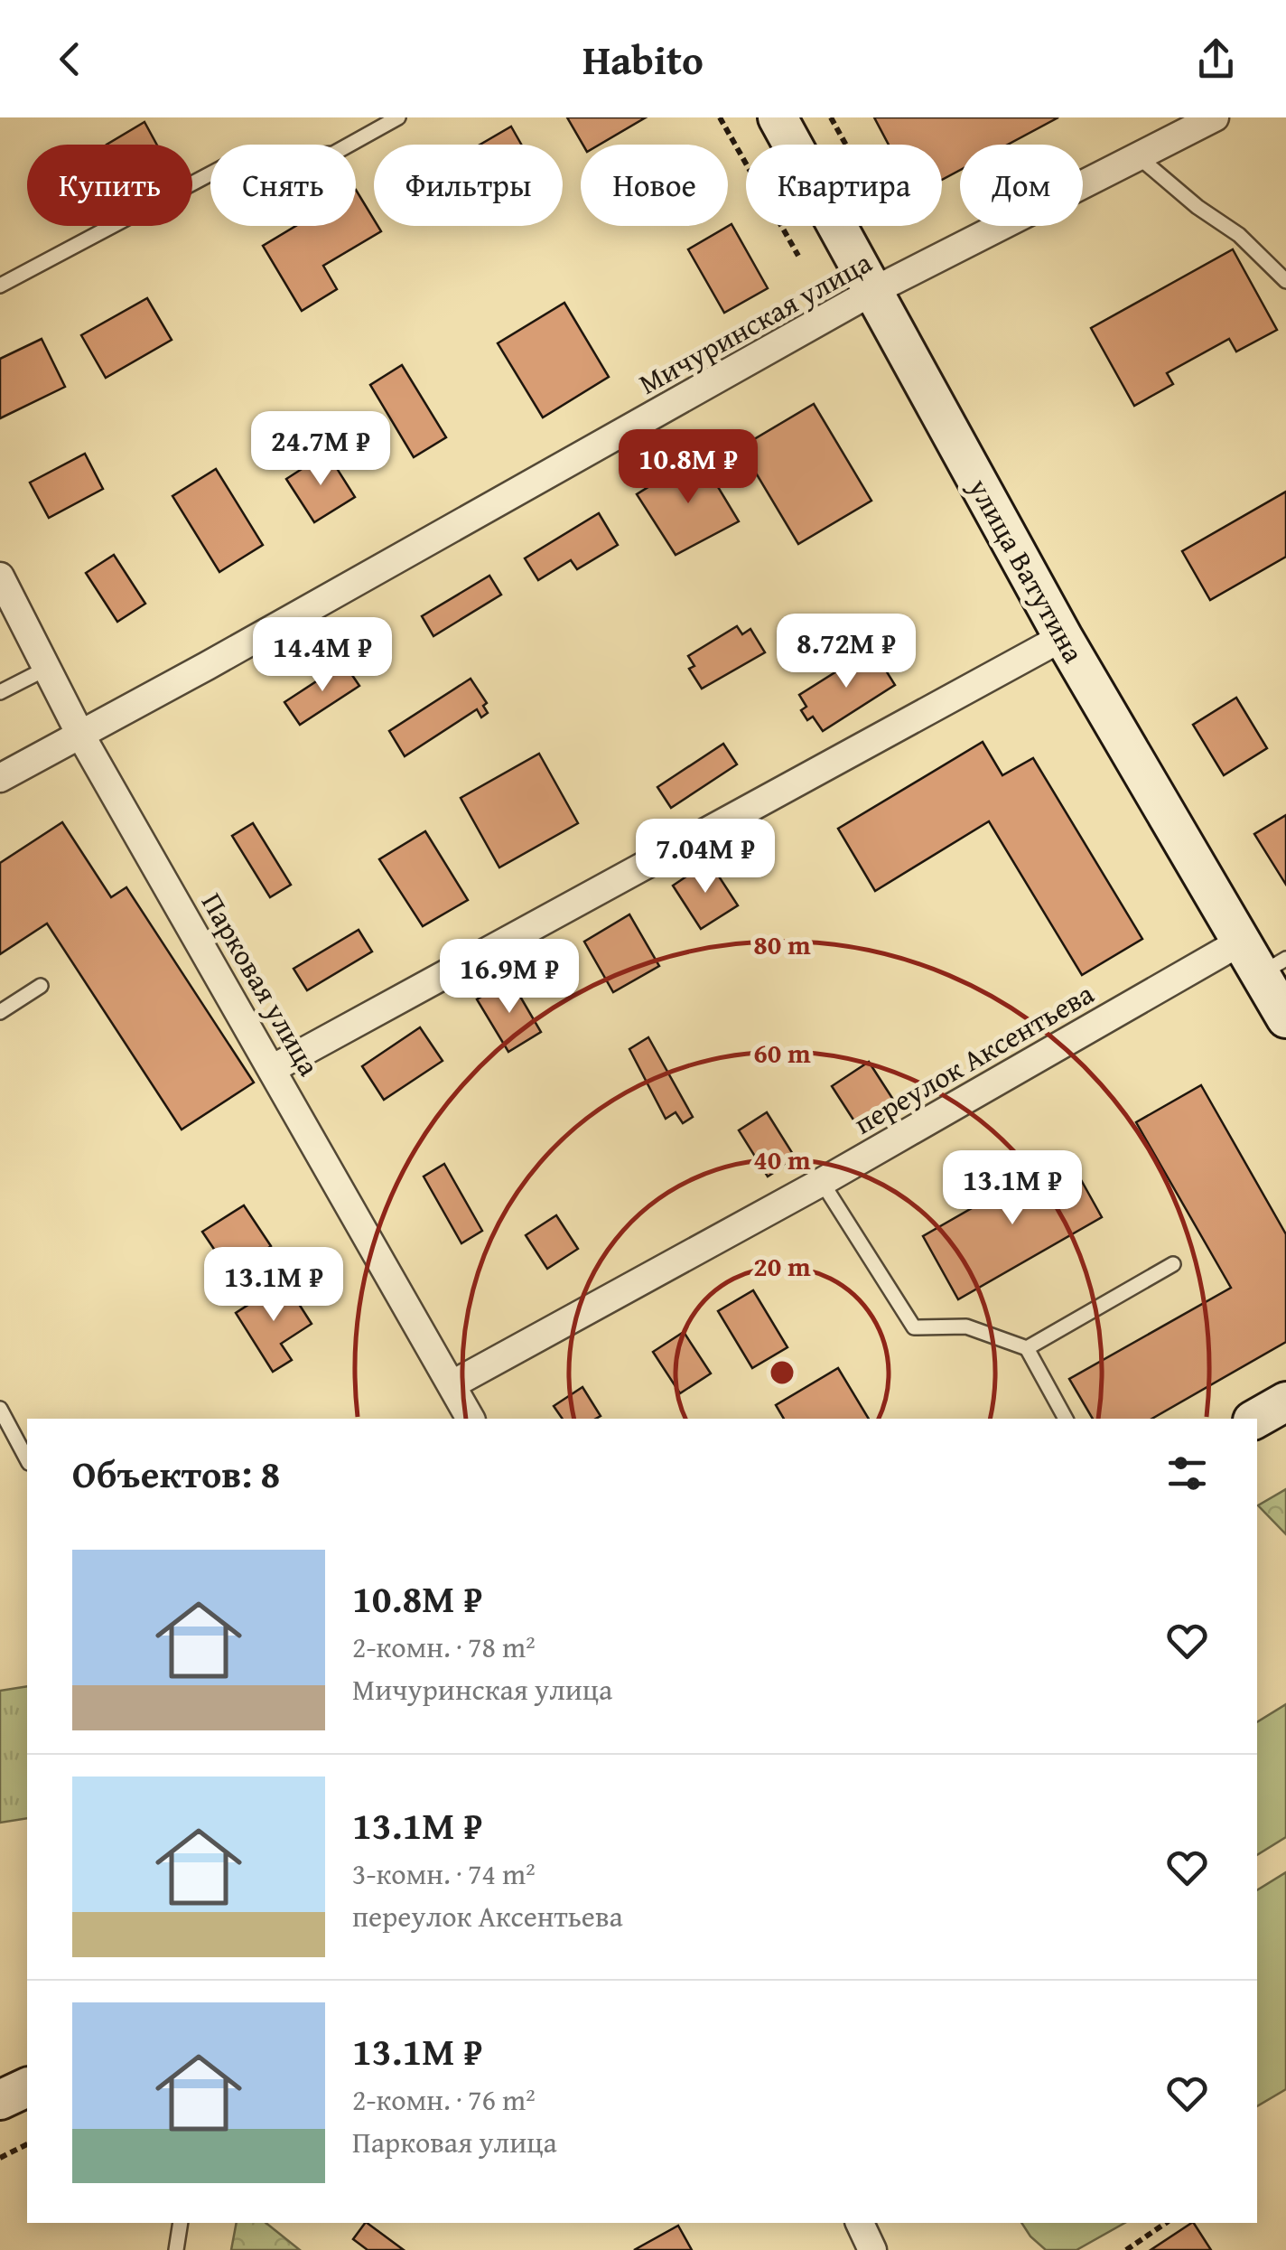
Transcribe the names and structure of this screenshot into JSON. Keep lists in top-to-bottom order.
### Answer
{
  "streets": {
    "main road": ["улица Ватутина"],
    "street": ["Мичуринская улица", "Парковая улица", "переулок Аксентьева"]
  },
  "crossings": [
    ["Мичуринская улица", "улица Ватутина"],
    ["Мичуринская улица", "Парковая улица"],
    ["улица Ватутина", "переулок Аксентьева"],
    ["Парковая улица", "переулок Аксентьева"]
  ],
  "page": {
    "header": "Habito",
    "chip": [
      "Купить",
      "Снять",
      "Фильтры",
      "Новое",
      "Квартира",
      "Дом"
    ],
    "price": [
      "24.7M ₽",
      "10.8M ₽",
      "8.72M ₽",
      "14.4M ₽",
      "7.04M ₽",
      "16.9M ₽",
      "13.1M ₽",
      "13.1M ₽"
    ],
    "heading": "Объектов: 8",
    "list": [
      {
        "name": "10.8M ₽",
        "note": "2-комн. · 78 m² · Мичуринская улица"
      },
      {
        "name": "13.1M ₽",
        "note": "3-комн. · 74 m² · переулок Аксентьева"
      },
      {
        "name": "13.1M ₽",
        "note": "2-комн. · 76 m² · Парковая улица"
      }
    ]
  },
  "rings": [
    "80 m",
    "60 m",
    "40 m",
    "20 m"
  ]
}
